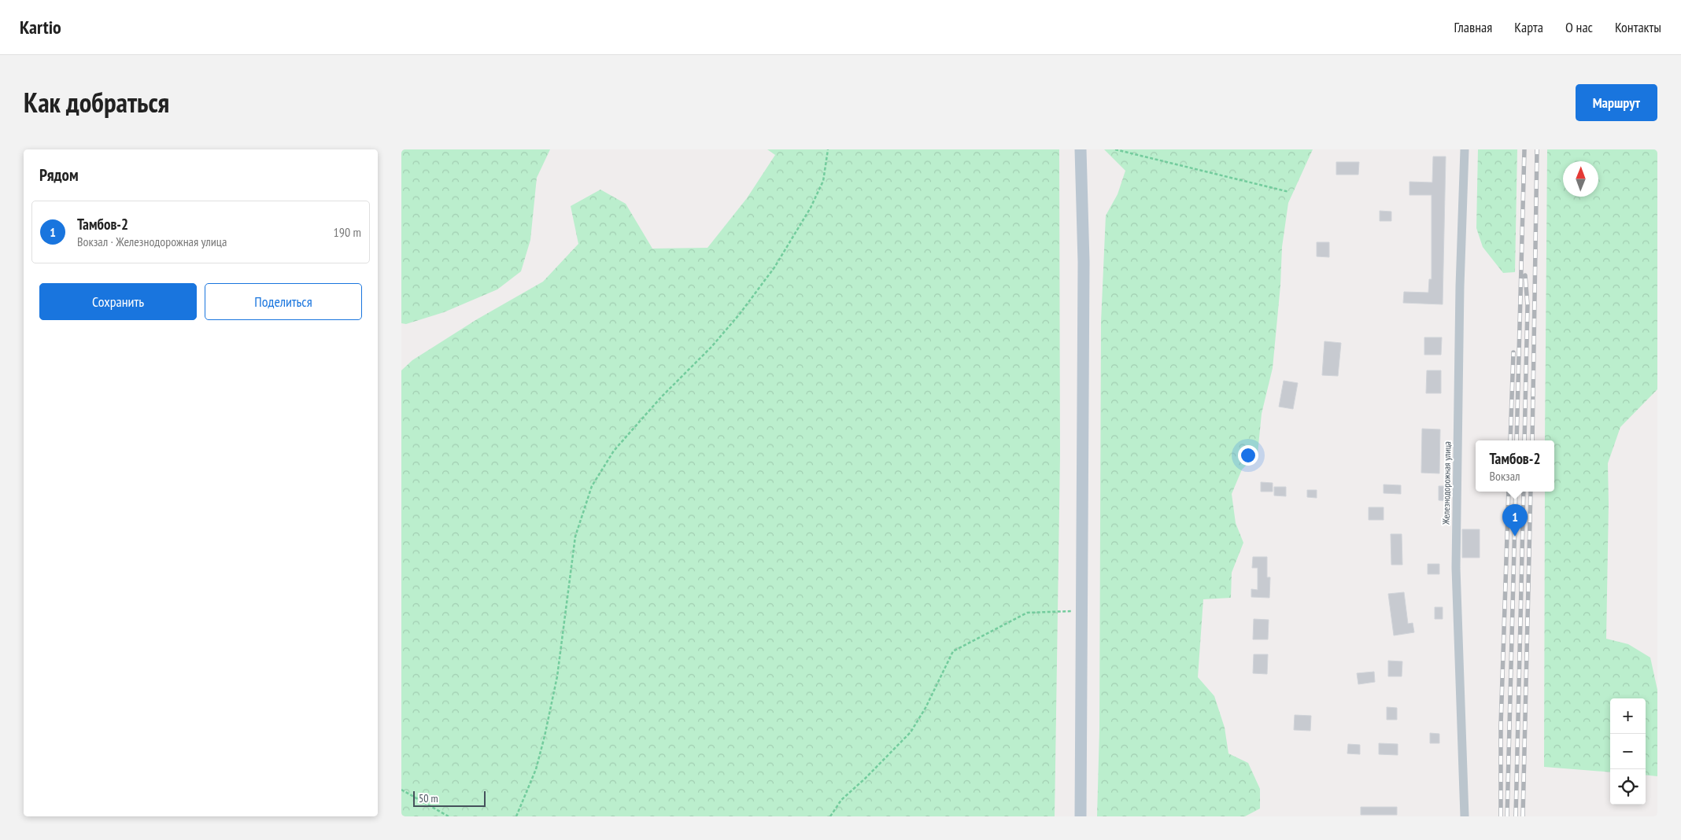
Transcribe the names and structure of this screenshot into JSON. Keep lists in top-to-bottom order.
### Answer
{
  "streets": {
    "street": ["Железнодорожная улица"]
  },
  "scale_bar": "50 m",
  "north": "top",
  "page": {
    "header": "Kartio",
    "nav": [
      "Главная",
      "Карта",
      "О нас",
      "Контакты"
    ],
    "title": "Как добраться",
    "buttons": [
      "Маршрут",
      ["Сохранить", "Поделиться"]
    ],
    "heading": "Рядом",
    "list": [
      {
        "mark": "1",
        "name": "Тамбов-2",
        "note": "Вокзал · Железнодорожная улица",
        "value": "190 m"
      }
    ],
    "popup": ["Тамбов-2", "Вокзал"],
    "pins": "1",
    "map_buttons": ["+", "−"],
    "scale": "50 m"
  }
}
